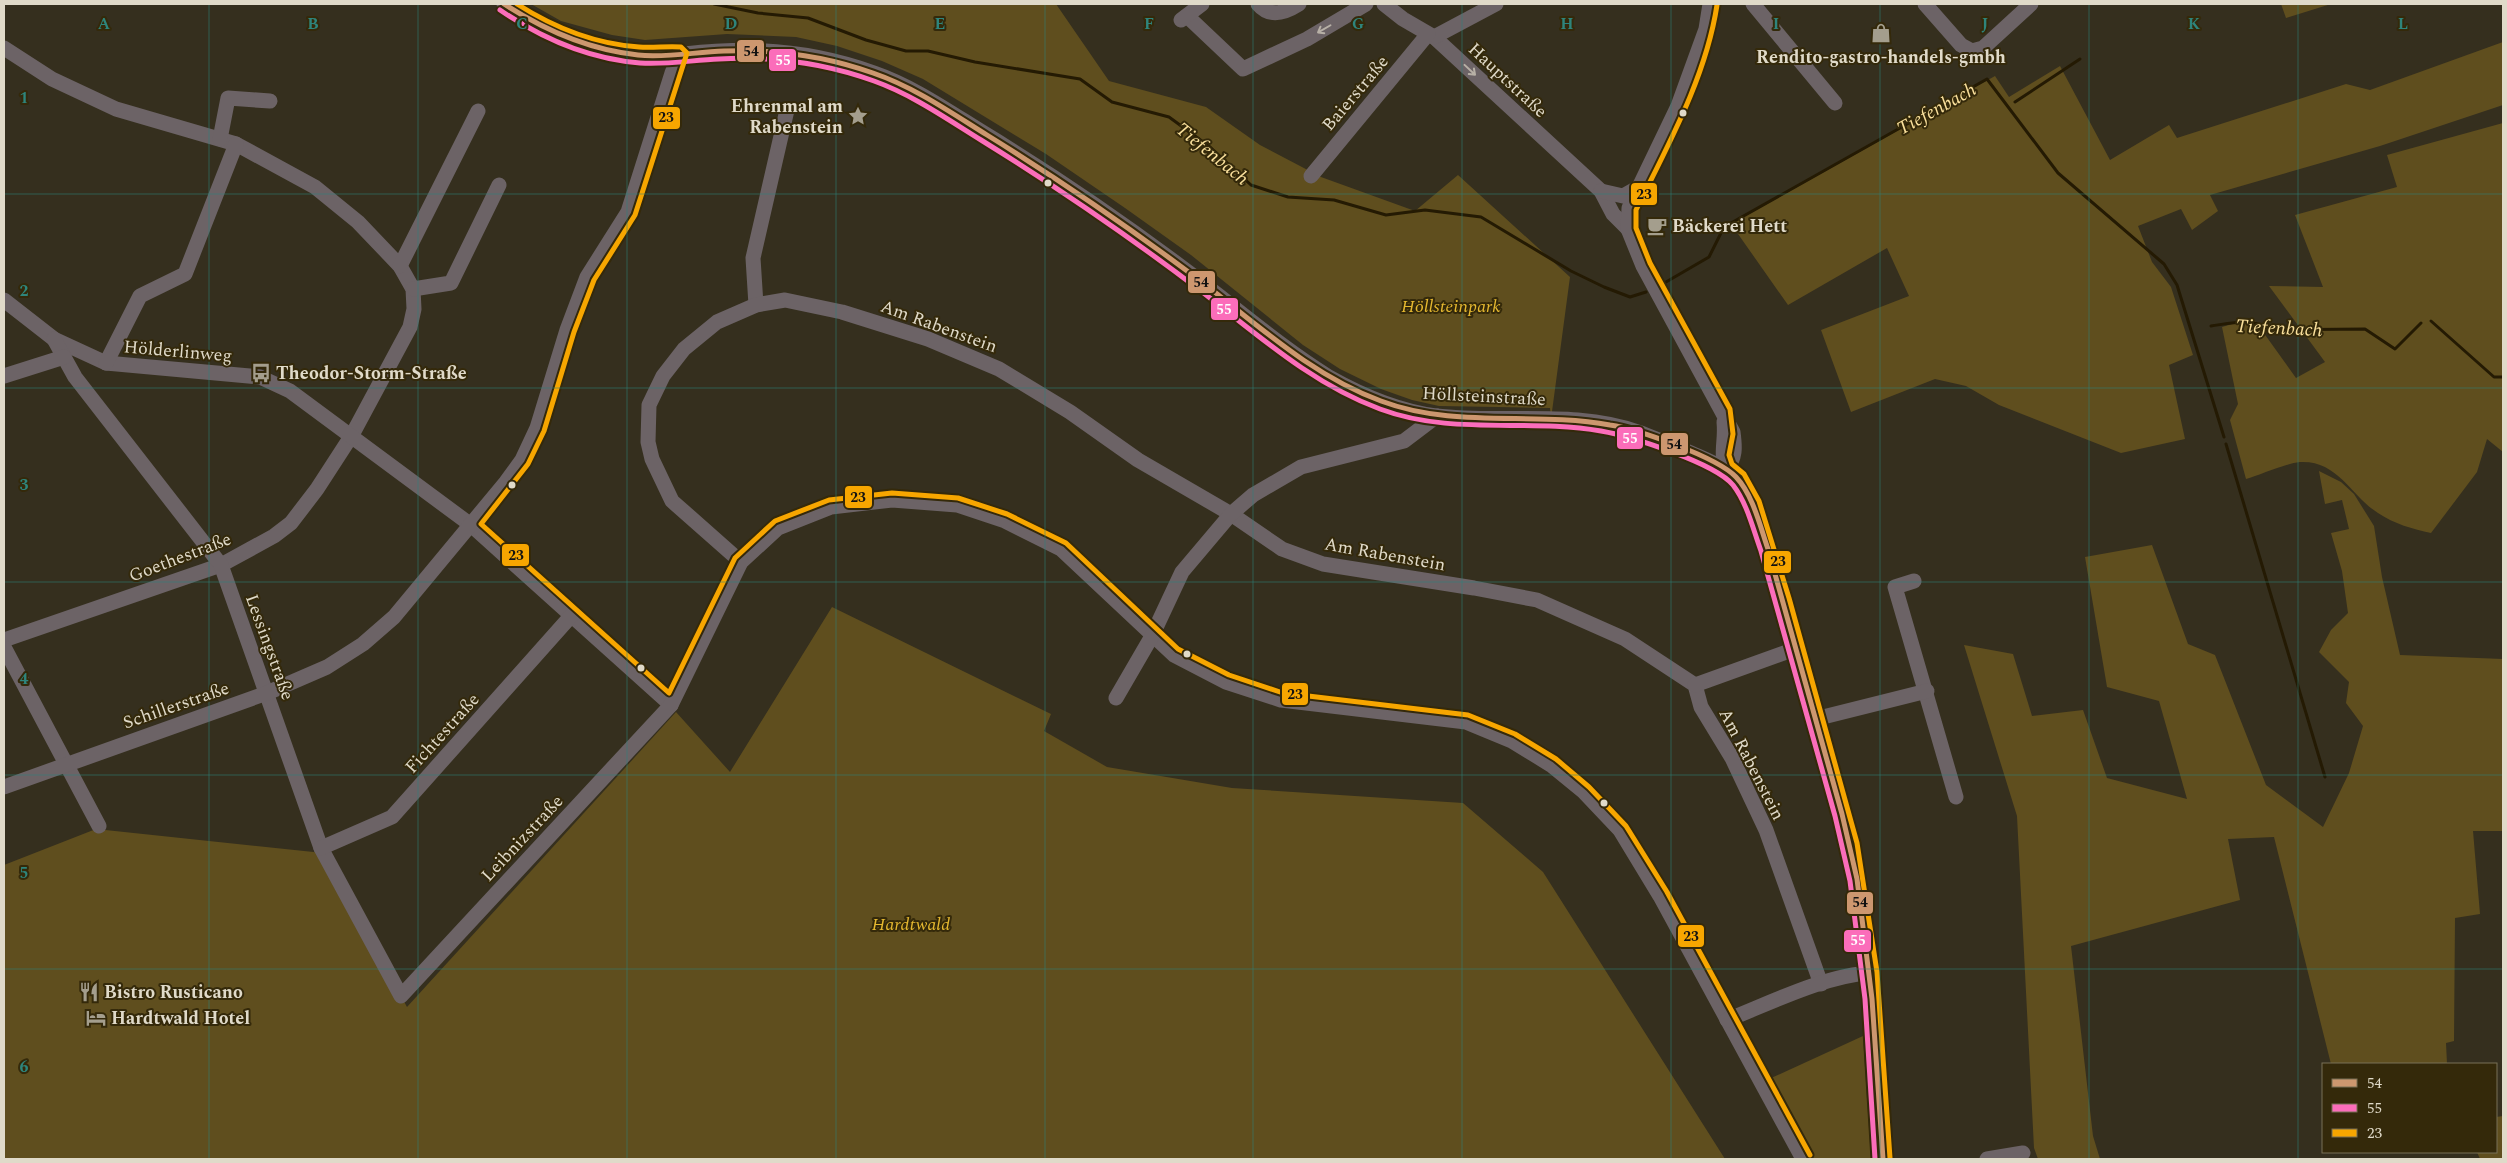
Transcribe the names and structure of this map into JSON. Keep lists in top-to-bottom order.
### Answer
{
  "streets": {
    "street": [
      "Hauptstraße",
      "Baierstraße",
      "Am Rabenstein",
      "Hölderlinweg",
      "Höllsteinstraße",
      "Goethestraße",
      "Lessingstraße",
      "Schillerstraße",
      "Fichtestraße",
      "Leibnizstraße"
    ]
  },
  "crossings": [
    ["Hauptstraße", "Baierstraße"],
    ["Am Rabenstein", "Leibnizstraße"],
    ["Hölderlinweg", "Goethestraße"],
    ["Hölderlinweg", "Lessingstraße"],
    ["Hölderlinweg", "Schillerstraße"],
    ["Hölderlinweg", "Fichtestraße"],
    ["Hölderlinweg", "Leibnizstraße"],
    ["Höllsteinstraße", "Schillerstraße"],
    ["Goethestraße", "Lessingstraße"],
    ["Lessingstraße", "Schillerstraße"],
    ["Lessingstraße", "Fichtestraße"],
    ["Lessingstraße", "Leibnizstraße"]
  ],
  "one_way": ["Hauptstraße"],
  "water": ["Tiefenbach"],
  "parks": ["Höllsteinpark", "Hardtwald"],
  "places": {
    "shop": ["Rendito-gastro-handels-gmbh"],
    "place": ["Ehrenmal am Rabenstein"],
    "cafe": ["Bäckerei Hett"],
    "bus stop": ["Theodor-Storm-Straße"],
    "restaurant": ["Bistro Rusticano"],
    "hotel": ["Hardtwald Hotel"]
  },
  "lines": ["transit line 54", "transit line 23", "transit line 55"],
  "legend": ["54", "55", "23"],
  "grid": {
    "columns": [
      "A",
      "B",
      "C",
      "D",
      "E",
      "F",
      "G",
      "H",
      "I",
      "J",
      "K",
      "L"
    ],
    "rows": [
      "1",
      "2",
      "3",
      "4",
      "5",
      "6"
    ]
  }
}
